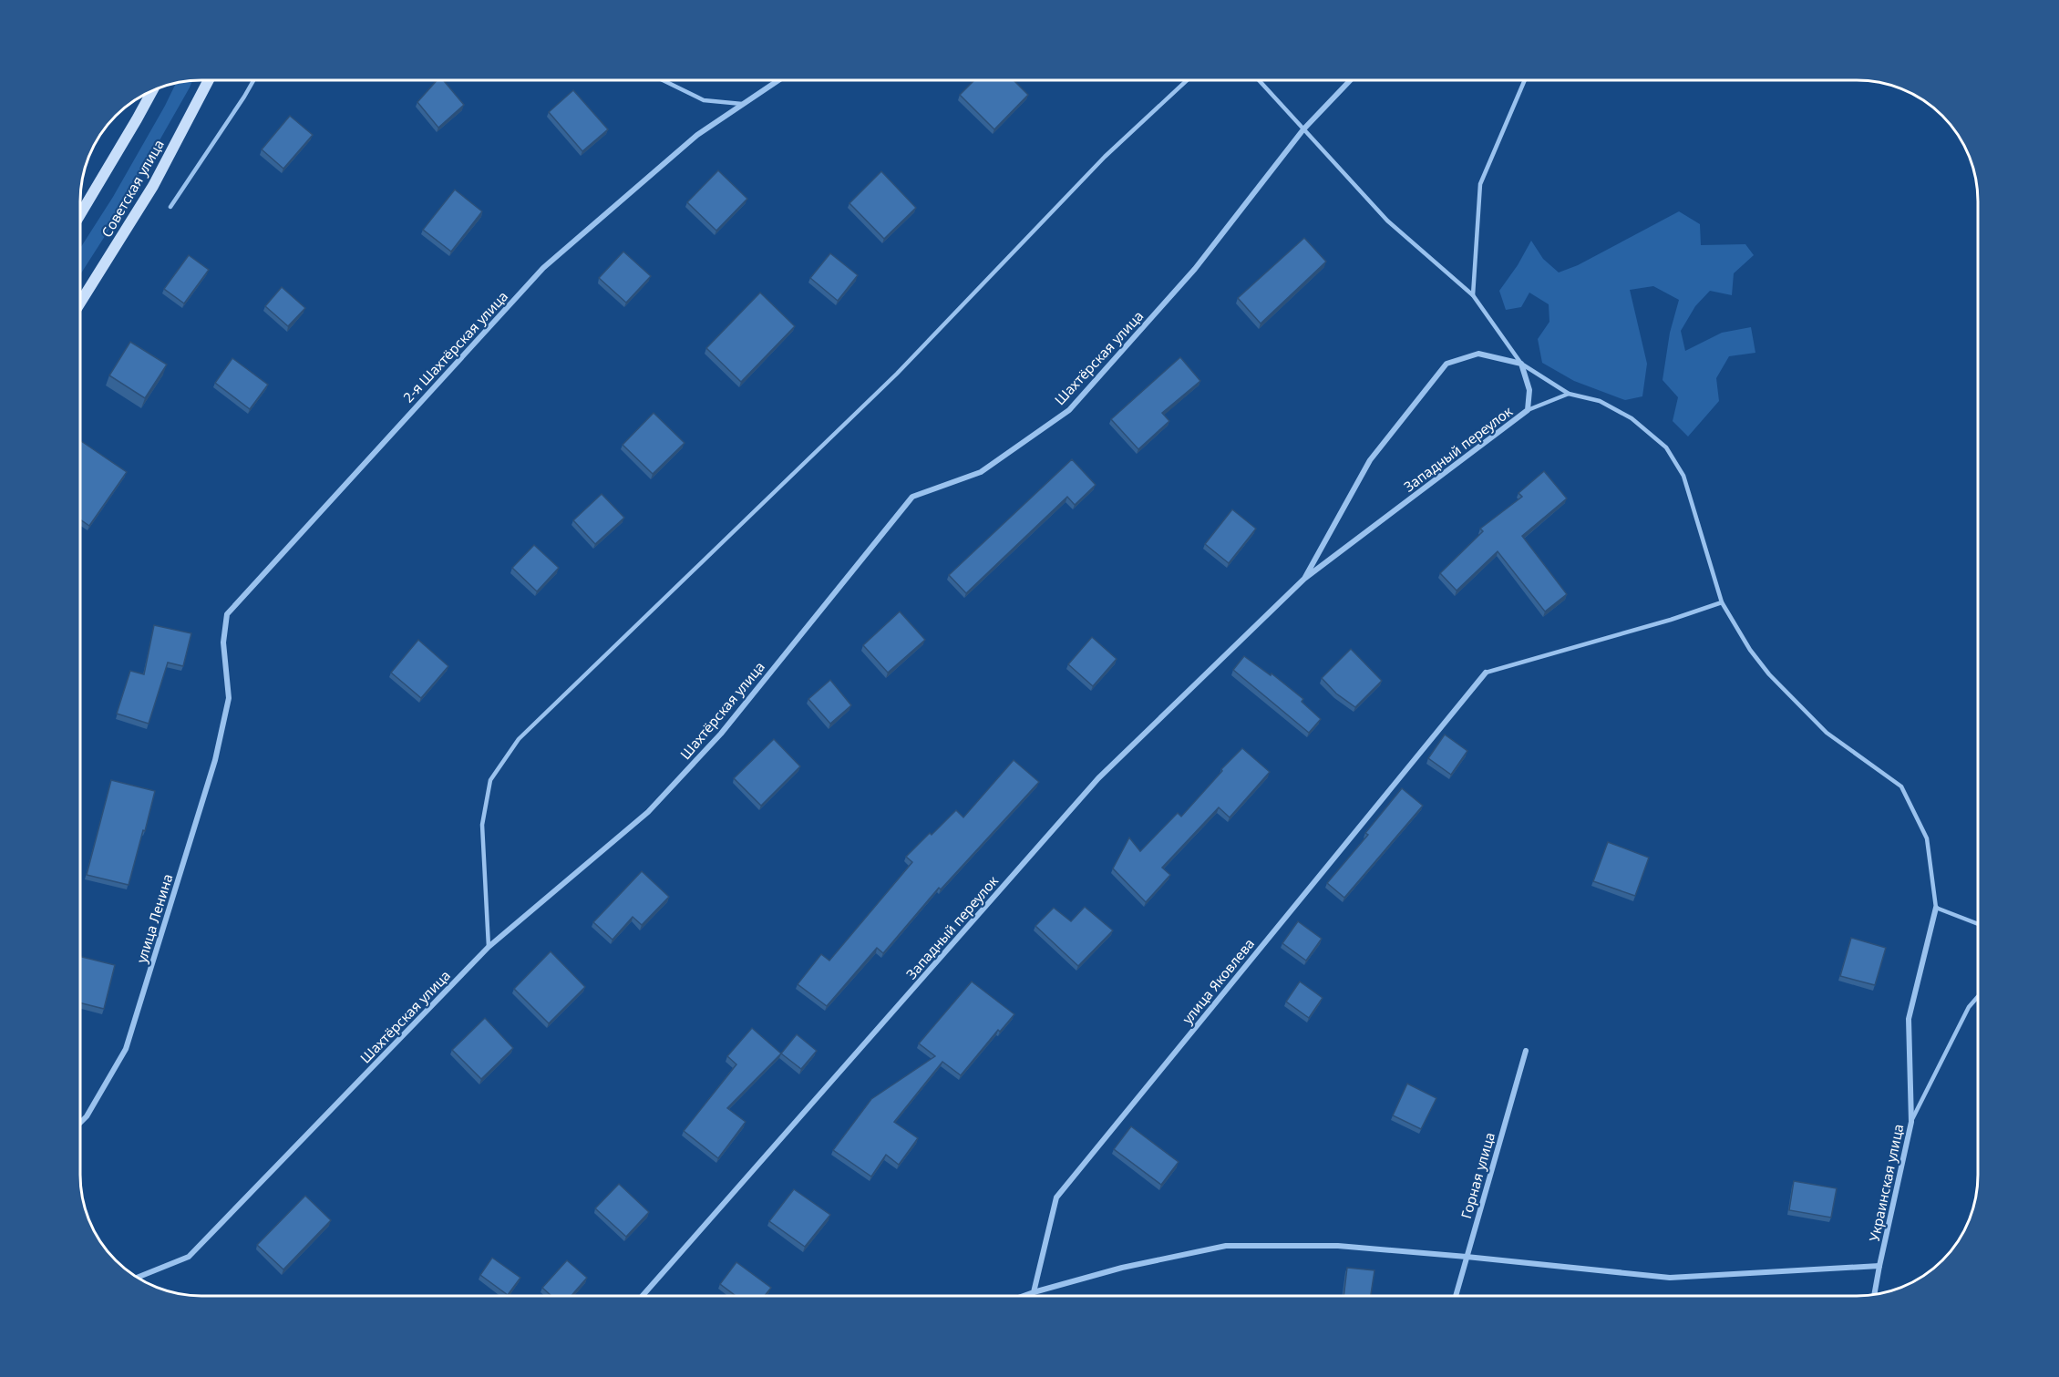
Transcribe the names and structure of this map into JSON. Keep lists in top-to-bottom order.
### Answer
{
  "streets": {
    "main road": ["Советская улица"],
    "street": [
      "2-я Шахтёрская улица",
      "Шахтёрская улица",
      "Западный переулок",
      "улица Ленина",
      "улица Яковлева",
      "Горная улица",
      "Украинская улица"
    ]
  },
  "crossings": [
    ["2-я Шахтёрская улица", "улица Ленина"]
  ]
}
